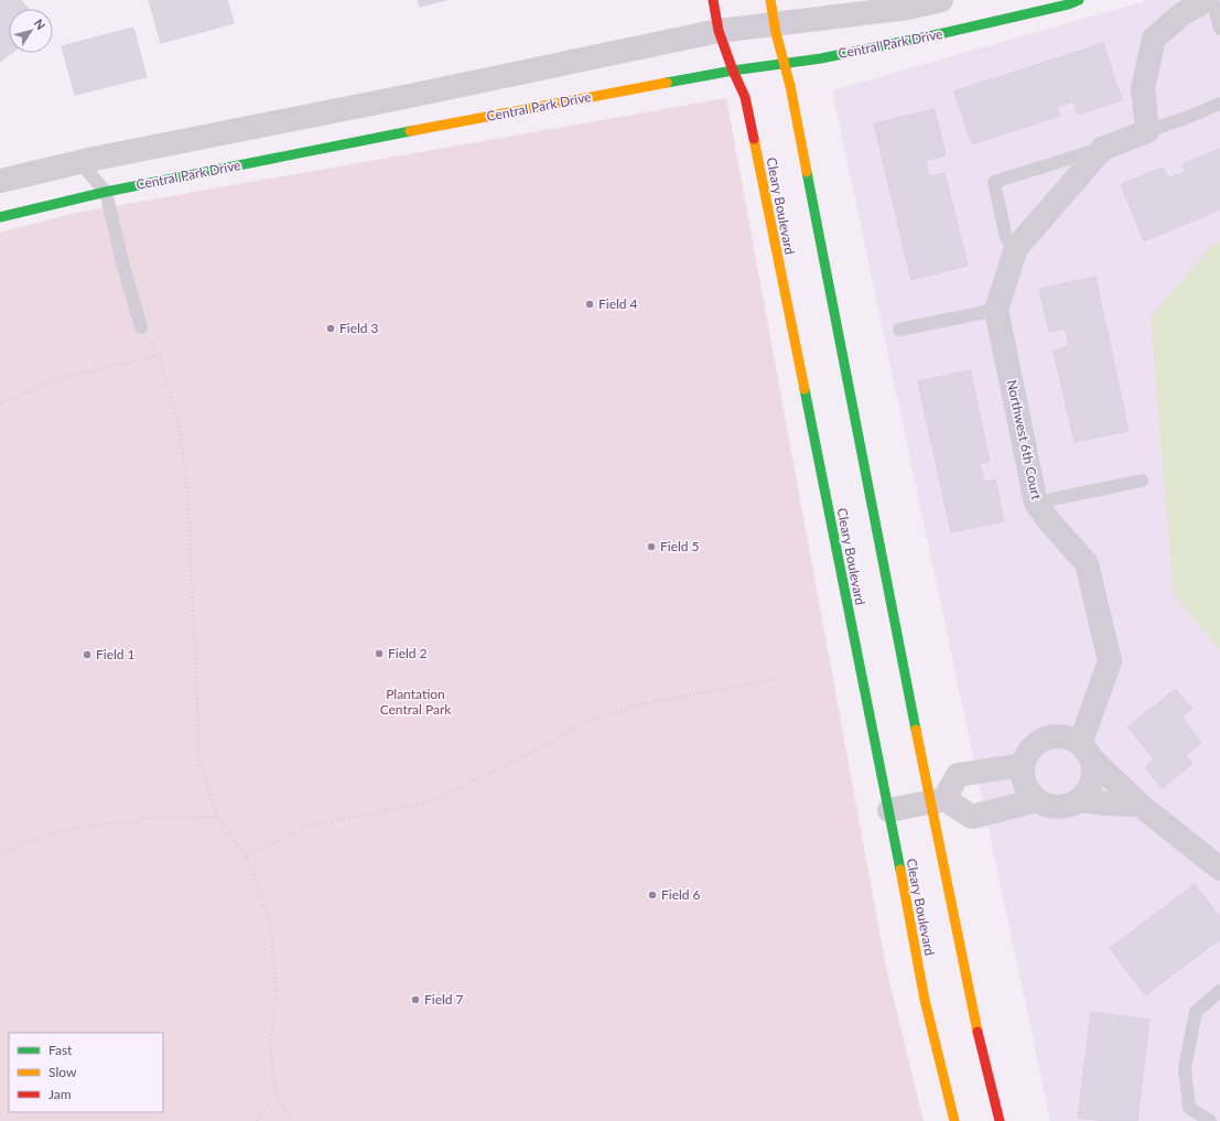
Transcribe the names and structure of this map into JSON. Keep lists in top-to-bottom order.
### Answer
{
  "streets": {
    "street": ["Central Park Drive", "Cleary Boulevard", "Northwest 6th Court"]
  },
  "crossings": [
    ["Central Park Drive", "Cleary Boulevard"]
  ],
  "parks": ["Plantation Central Park"],
  "places": [
    "Field 4",
    "Field 3",
    "Field 5",
    "Field 2",
    "Field 1",
    "Field 6",
    "Field 7"
  ],
  "legend": ["Fast", "Slow", "Jam"],
  "north": "top right"
}
